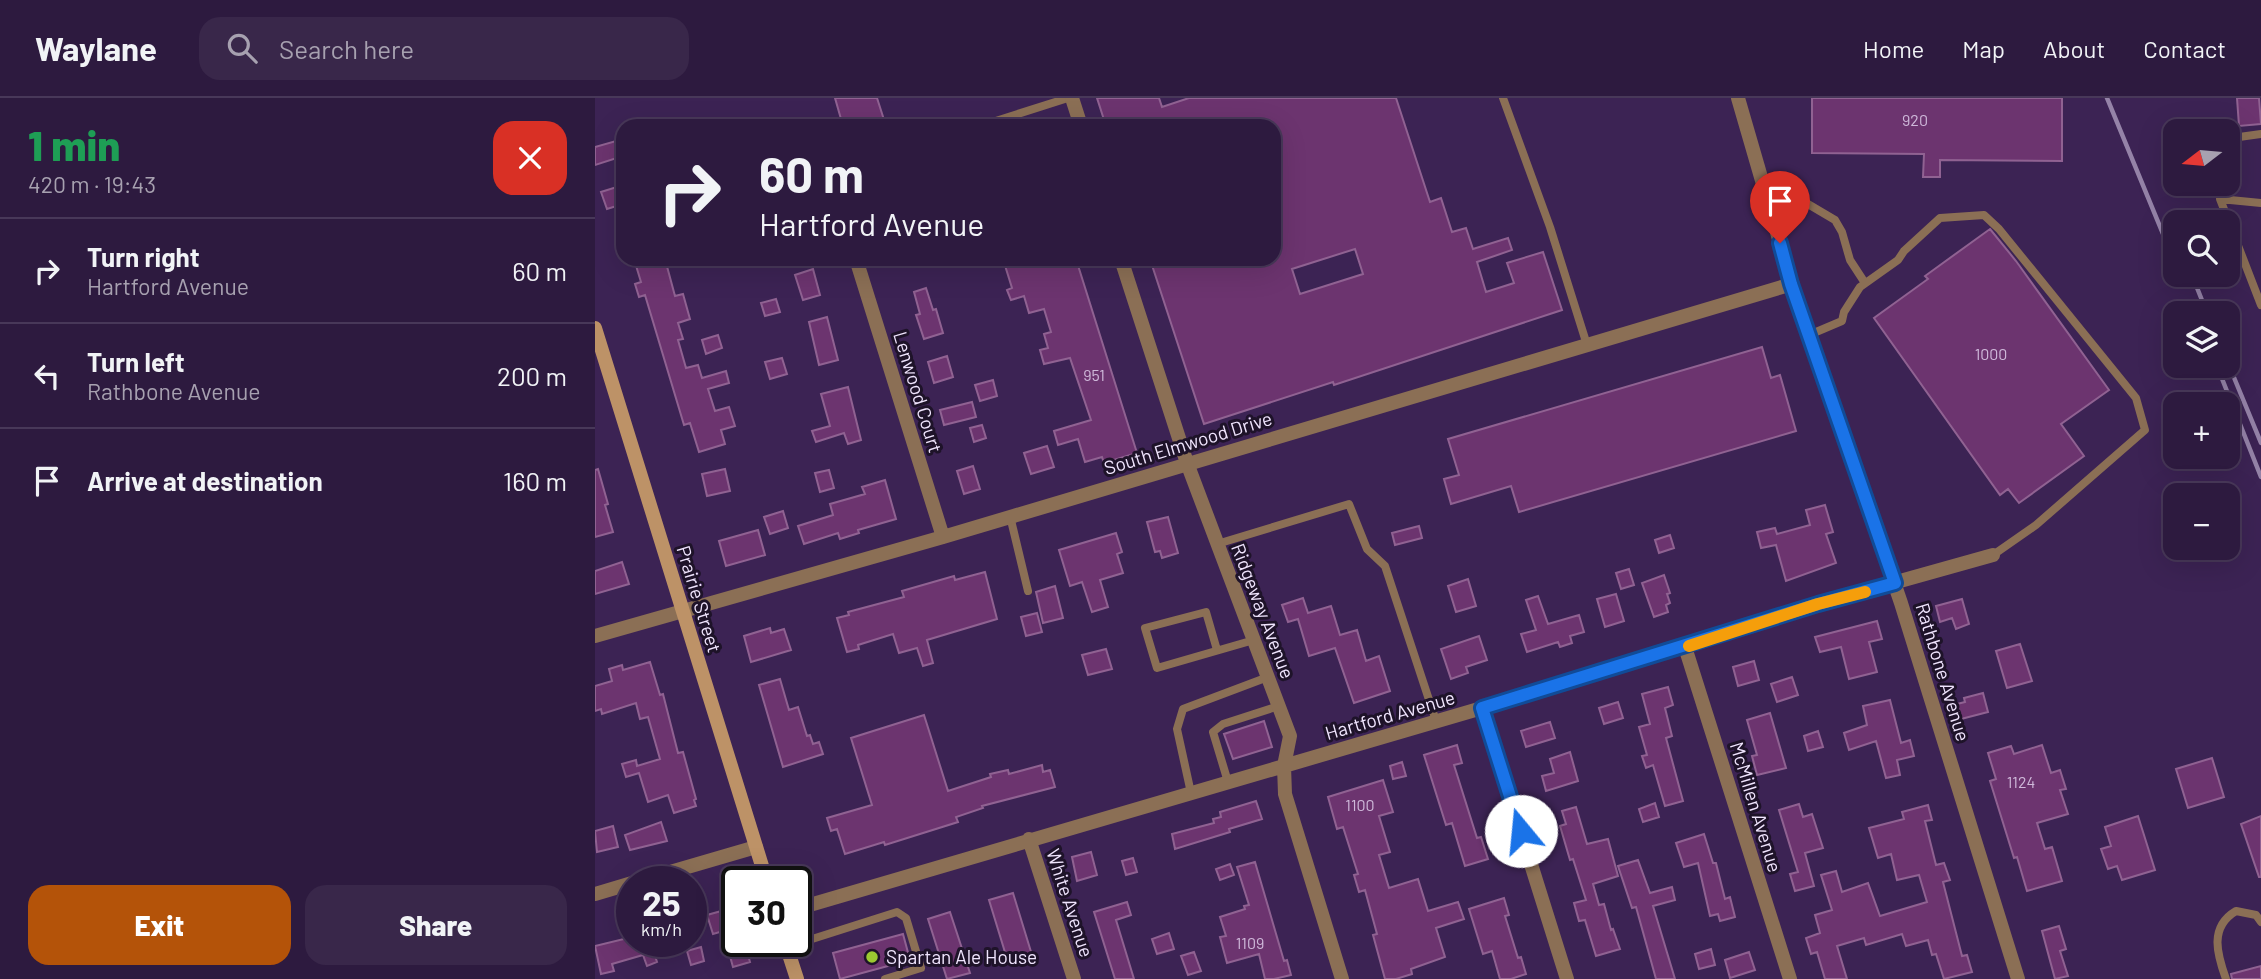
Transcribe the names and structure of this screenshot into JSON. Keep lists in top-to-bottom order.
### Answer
{
  "streets": {
    "street": [
      "Lenwood Court",
      "South Elmwood Drive",
      "Prairie Street",
      "Ridgeway Avenue",
      "Rathbone Avenue",
      "Hartford Avenue",
      "McMillen Avenue",
      "White Avenue"
    ]
  },
  "crossings": [
    ["Lenwood Court", "South Elmwood Drive"],
    ["South Elmwood Drive", "Prairie Street"],
    ["South Elmwood Drive", "Ridgeway Avenue"],
    ["South Elmwood Drive", "Rathbone Avenue"],
    ["Ridgeway Avenue", "Hartford Avenue"],
    ["Rathbone Avenue", "Hartford Avenue"],
    ["Hartford Avenue", "McMillen Avenue"],
    ["Hartford Avenue", "White Avenue"]
  ],
  "places": ["Spartan Ale House"],
  "house_numbers": [
    "920",
    "1000",
    "951",
    "1124",
    "1100",
    "1109"
  ],
  "north": "left",
  "page": {
    "header": "Waylane",
    "search": "Search here",
    "nav": [
      "Home",
      "Map",
      "About",
      "Contact"
    ],
    "heading": ["1 min", "420 m · 19:43"],
    "map_buttons": ["+", "−"],
    "turn": ["60 m", "Hartford Avenue"],
    "list": [
      {
        "name": "Turn right",
        "note": "Hartford Avenue",
        "value": "60 m"
      },
      {
        "name": "Turn left",
        "note": "Rathbone Avenue",
        "value": "200 m"
      },
      {
        "name": "Arrive at destination",
        "value": "160 m"
      }
    ],
    "speed": "25 km/h",
    "limit": "30",
    "buttons": ["Exit", "Share"]
  }
}
